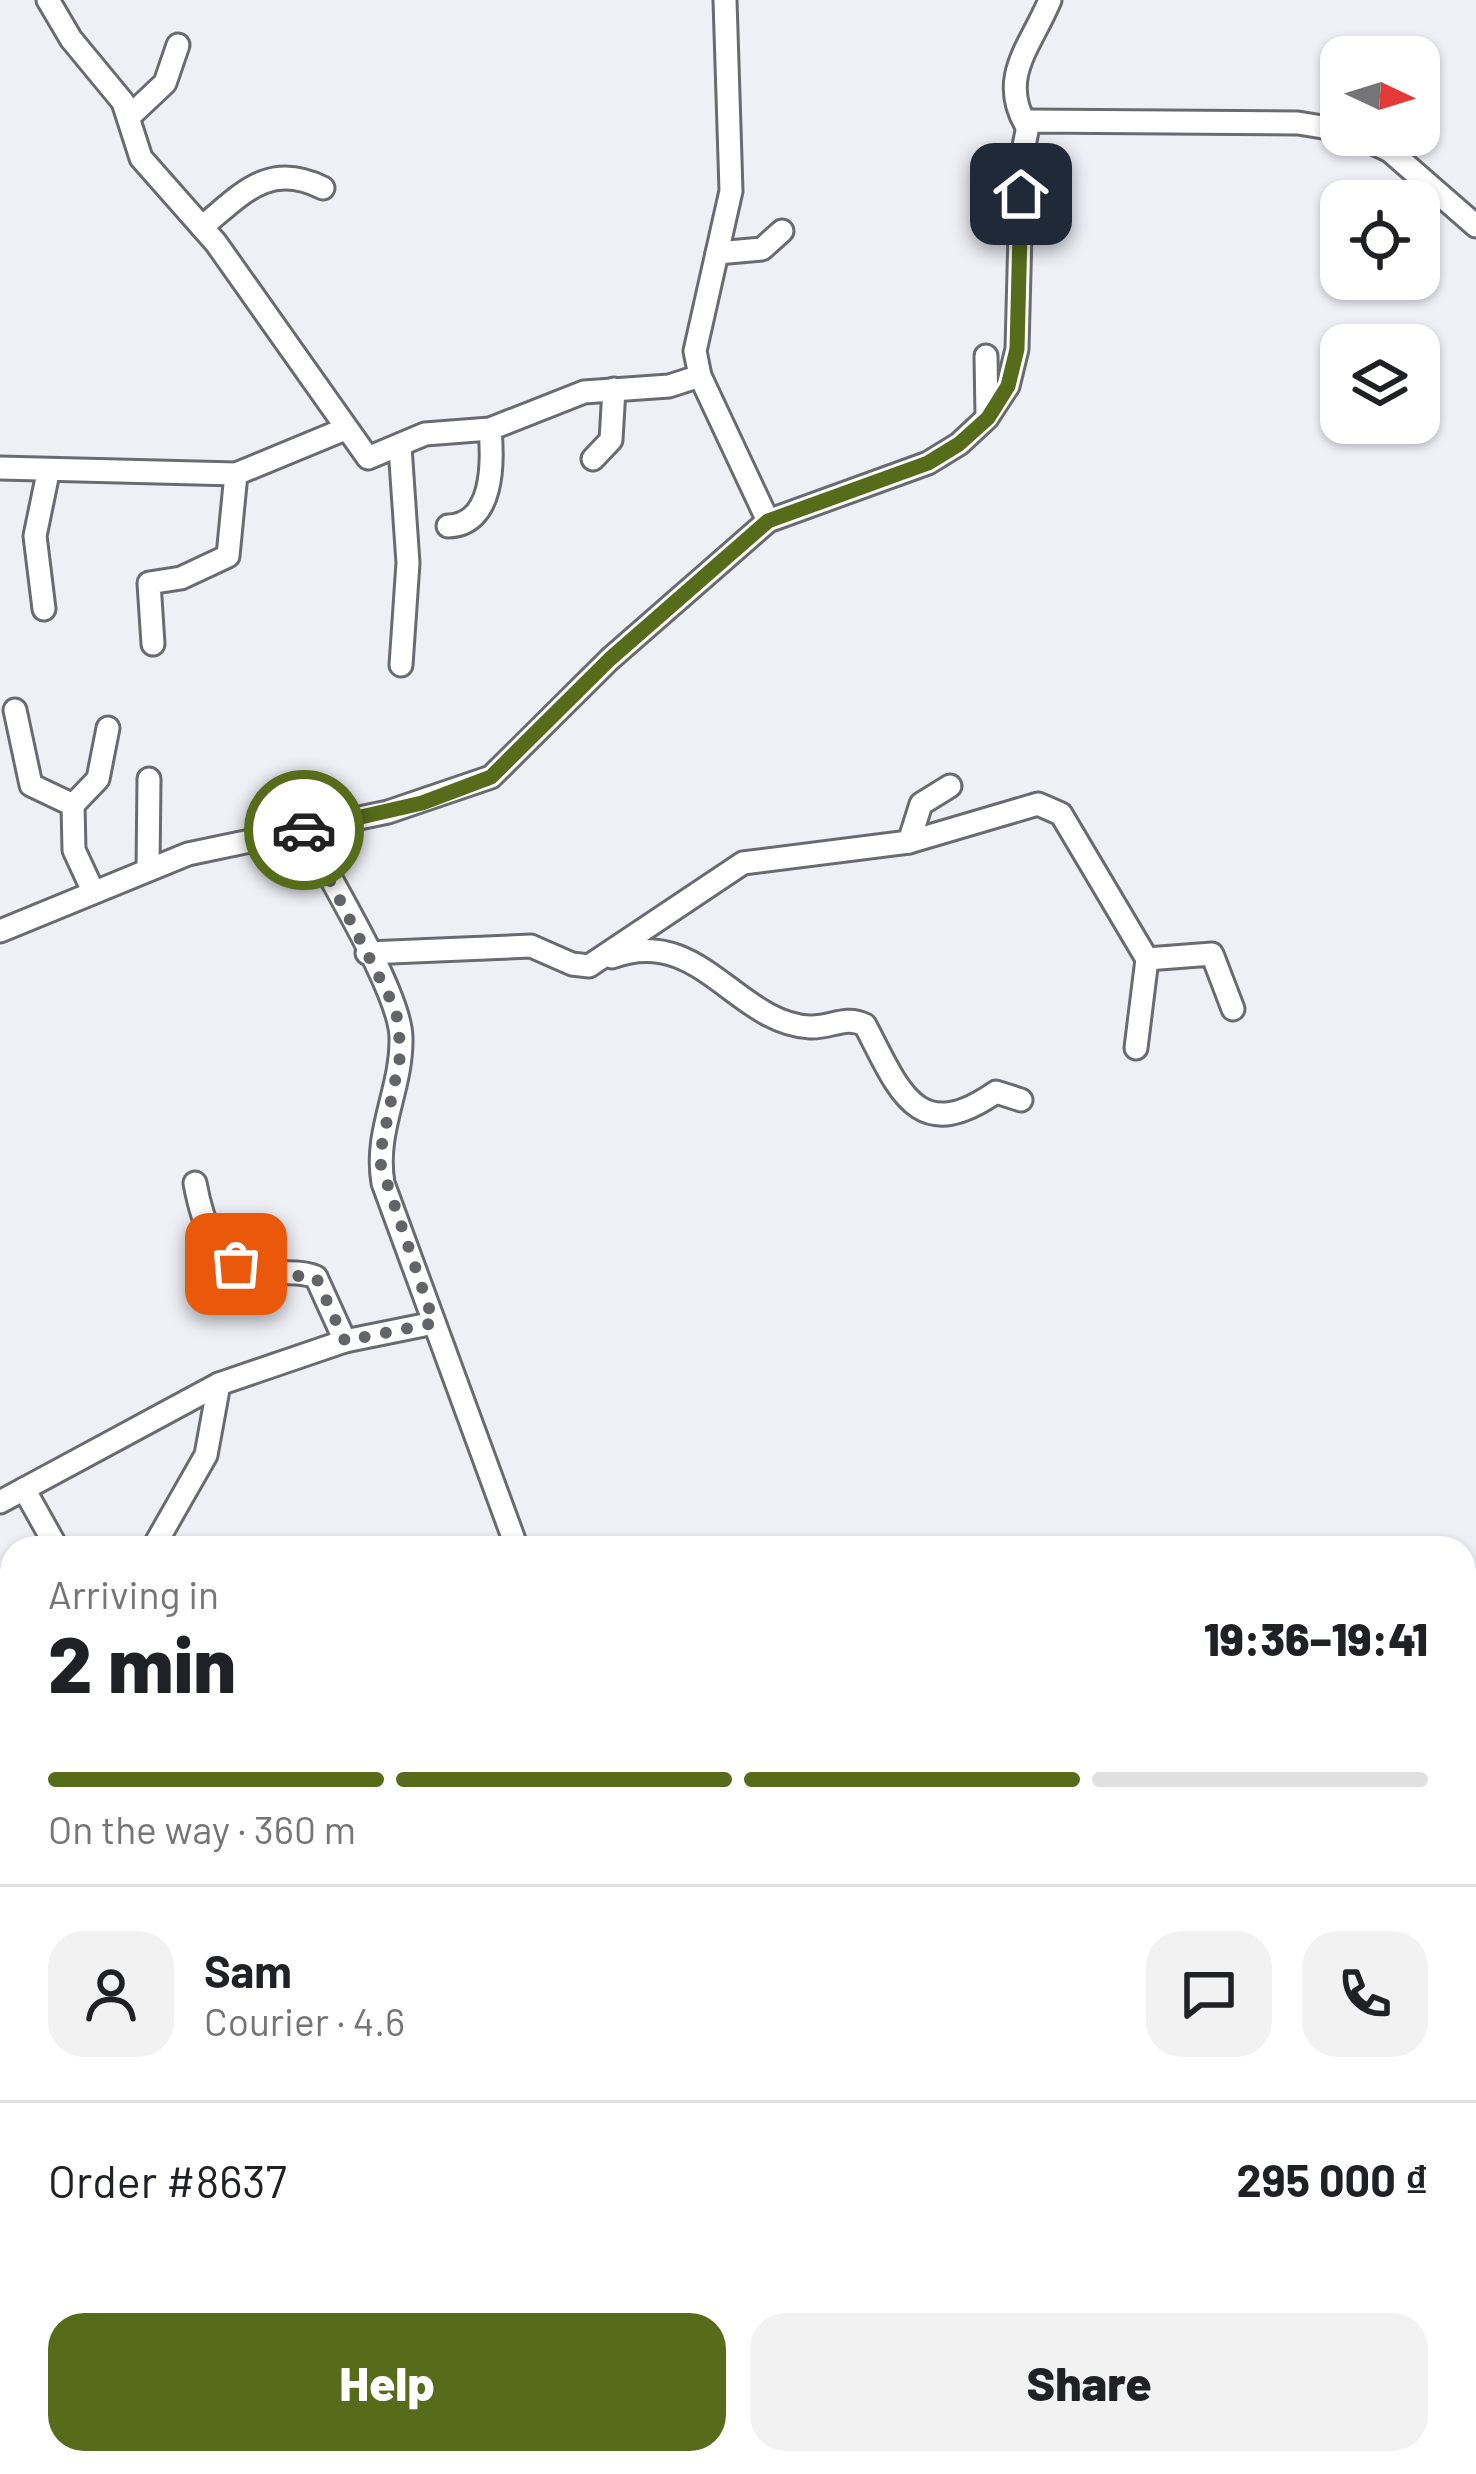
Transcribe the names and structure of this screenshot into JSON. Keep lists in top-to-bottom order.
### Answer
{
  "north": "right",
  "page": {
    "heading": ["2 min", "Arriving in", "19:36–19:41"],
    "panel": [
      "Sam",
      "Courier · 4.6",
      "Order #8637",
      "295 000 ₫"
    ],
    "bar": "On the way · 360 m",
    "buttons": ["Help", "Share"]
  }
}
